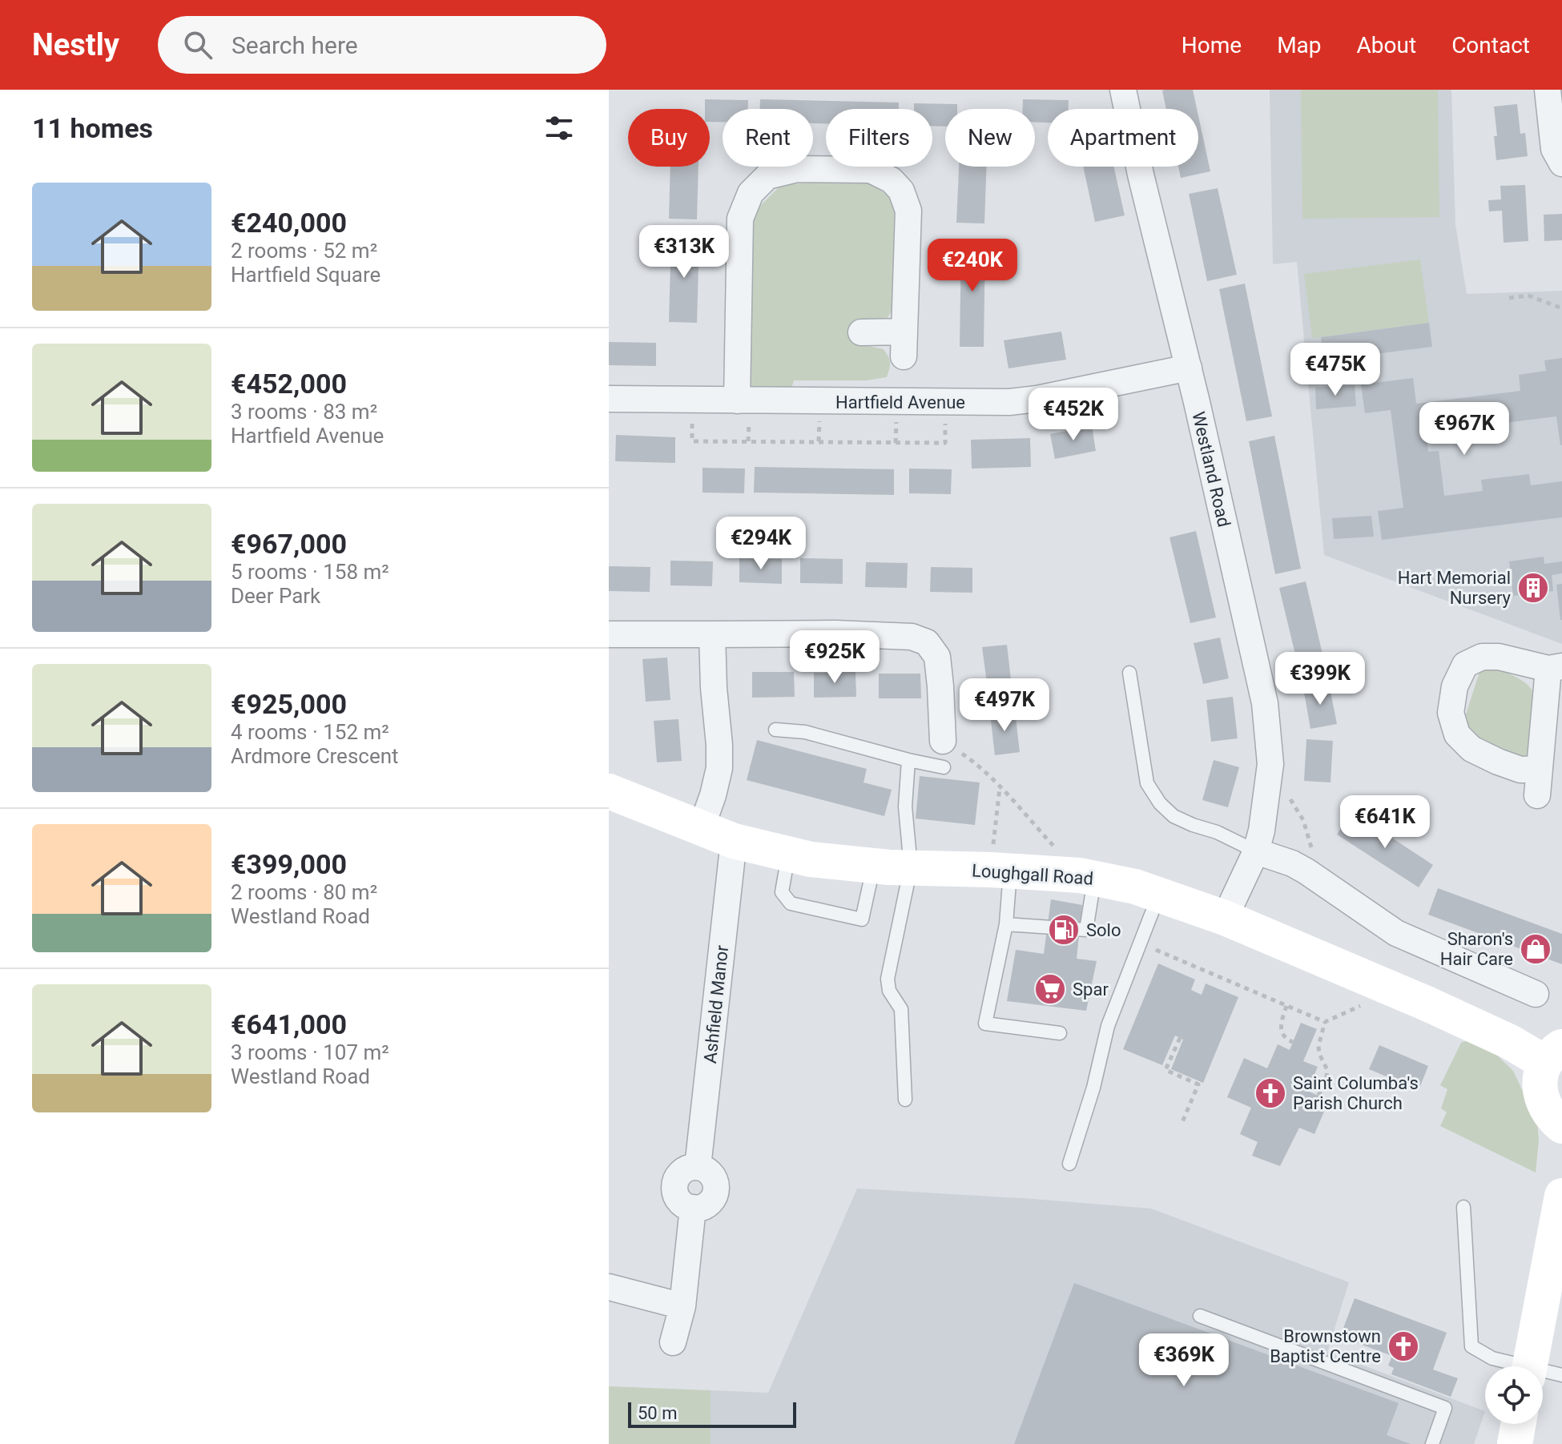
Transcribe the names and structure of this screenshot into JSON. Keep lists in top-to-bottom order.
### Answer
{
  "streets": {
    "main road": ["Loughgall Road"],
    "street": ["Hartfield Avenue", "Westland Road", "Ashfield Manor"]
  },
  "crossings": [
    ["Hartfield Avenue", "Westland Road"],
    ["Westland Road", "Loughgall Road"],
    ["Loughgall Road", "Ashfield Manor"]
  ],
  "places": {
    "building": ["Hart Memorial Nursery"],
    "fuel station": ["Solo"],
    "shop": ["Sharon's Hair Care"],
    "supermarket": ["Spar"],
    "church": ["Saint Columba's Parish Church", "Brownstown Baptist Centre"]
  },
  "scale_bar": "50 m",
  "page": {
    "header": "Nestly",
    "search": "Search here",
    "nav": [
      "Home",
      "Map",
      "About",
      "Contact"
    ],
    "heading": "11 homes",
    "chip": [
      "Buy",
      "Rent",
      "Filters",
      "New",
      "Apartment"
    ],
    "list": [
      {
        "name": "€240,000",
        "note": "2 rooms · 52 m² · Hartfield Square"
      },
      {
        "name": "€452,000",
        "note": "3 rooms · 83 m² · Hartfield Avenue"
      },
      {
        "name": "€967,000",
        "note": "5 rooms · 158 m² · Deer Park"
      },
      {
        "name": "€925,000",
        "note": "4 rooms · 152 m² · Ardmore Crescent"
      },
      {
        "name": "€399,000",
        "note": "2 rooms · 80 m² · Westland Road"
      },
      {
        "name": "€641,000",
        "note": "3 rooms · 107 m² · Westland Road"
      }
    ],
    "price": [
      "€313K",
      "€240K",
      "€475K",
      "€452K",
      "€967K",
      "€294K",
      "€925K",
      "€399K",
      "€497K",
      "€641K",
      "€369K"
    ],
    "scale": "50 m"
  }
}
